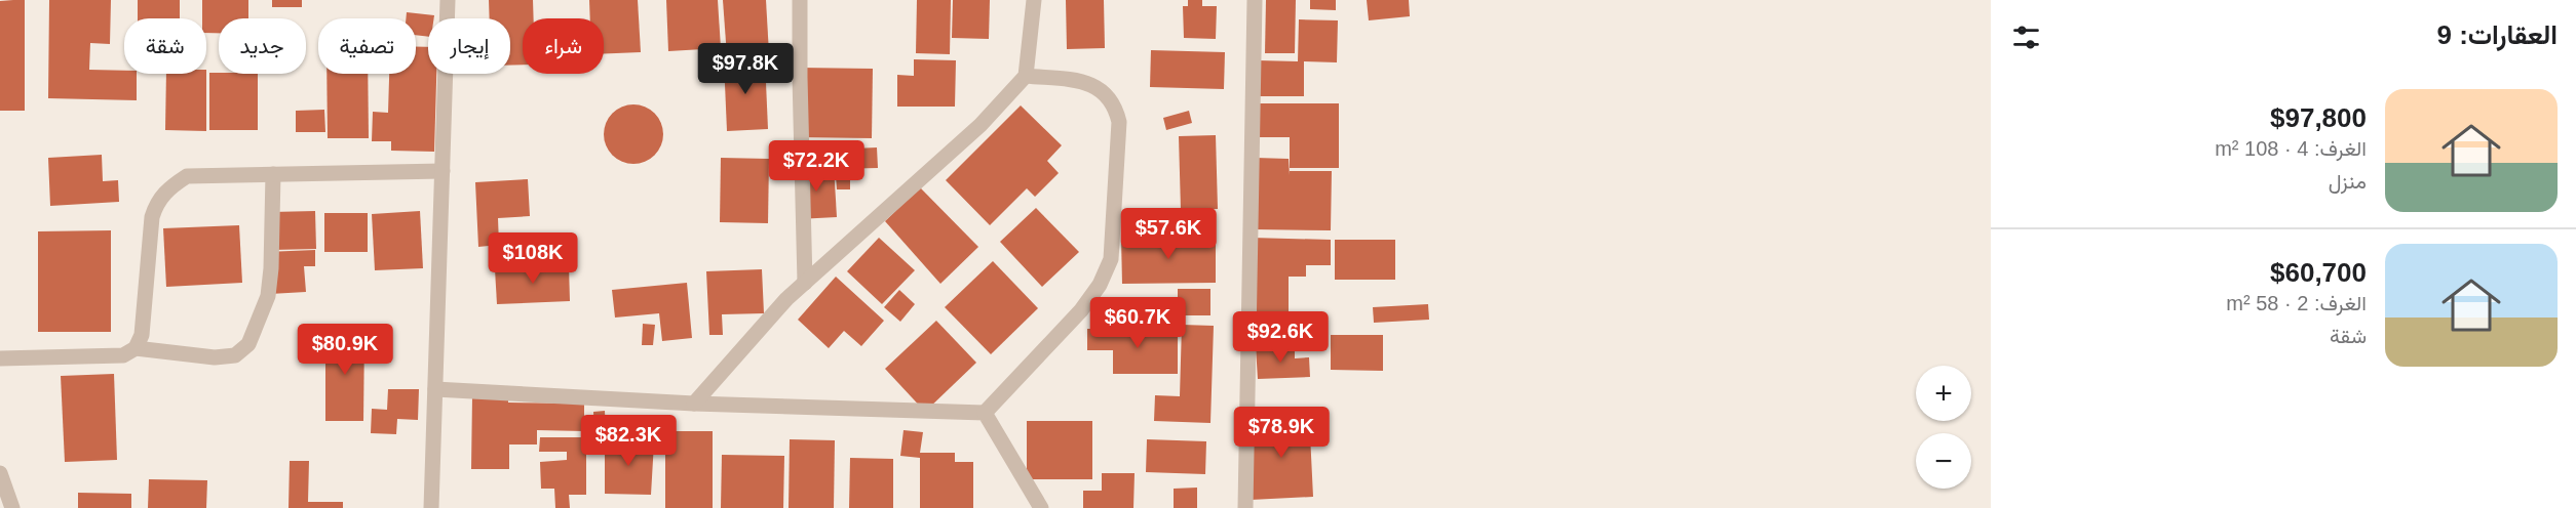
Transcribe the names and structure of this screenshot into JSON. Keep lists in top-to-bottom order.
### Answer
{
  "page": {
    "heading": "العقارات: 9",
    "chip": [
      "شراء",
      "إيجار",
      "تصفية",
      "جديد",
      "شقة"
    ],
    "price": [
      "$97.8K",
      "$72.2K",
      "$57.6K",
      "$108K",
      "$60.7K",
      "$92.6K",
      "$80.9K",
      "$78.9K",
      "$82.3K"
    ],
    "list": [
      {
        "name": "$97,800",
        "note": "الغرف: 4 · 108 m² · منزل"
      },
      {
        "name": "$60,700",
        "note": "الغرف: 2 · 58 m² · شقة"
      }
    ],
    "map_buttons": ["+", "−"]
  }
}
